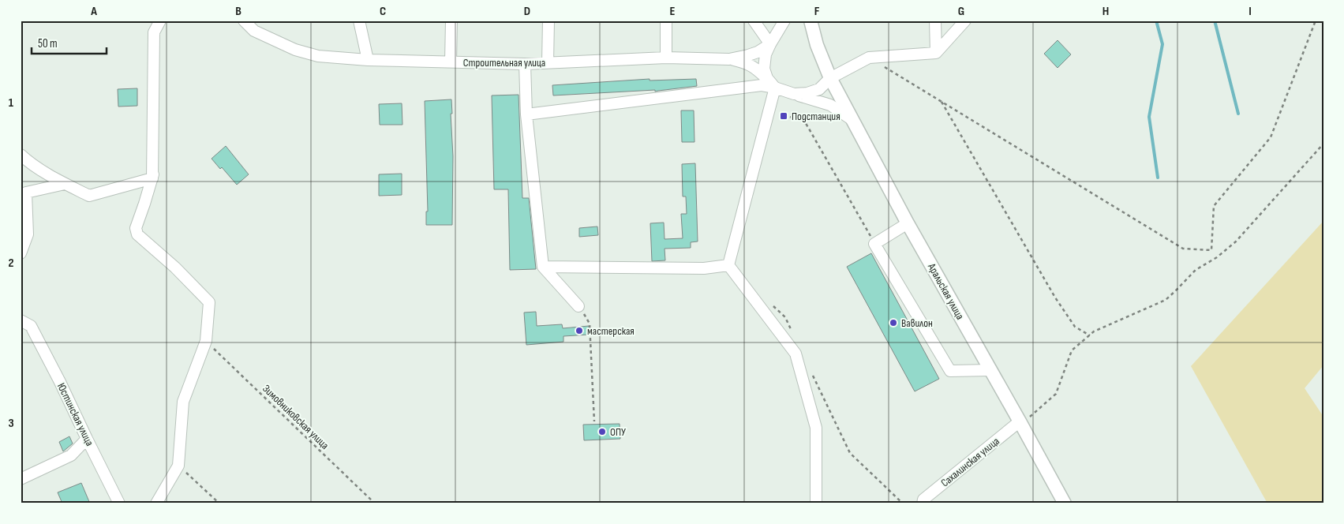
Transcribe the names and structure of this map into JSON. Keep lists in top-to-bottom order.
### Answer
{
  "streets": {
    "main road": ["Аральская улица"],
    "street": ["Строительная улица", "Юстинская улица", "Сахалинская улица"],
    "path": ["Зимовниковская улица"]
  },
  "crossings": [
    ["Аральская улица", "Сахалинская улица"]
  ],
  "places": {
    "transit": ["Подстанция"],
    "other": ["Вавилон", "мастерская", "ОПУ"]
  },
  "scale_bar": "50 m",
  "grid": {
    "columns": [
      "A",
      "B",
      "C",
      "D",
      "E",
      "F",
      "G",
      "H",
      "I"
    ],
    "rows": ["1", "2", "3"]
  }
}
